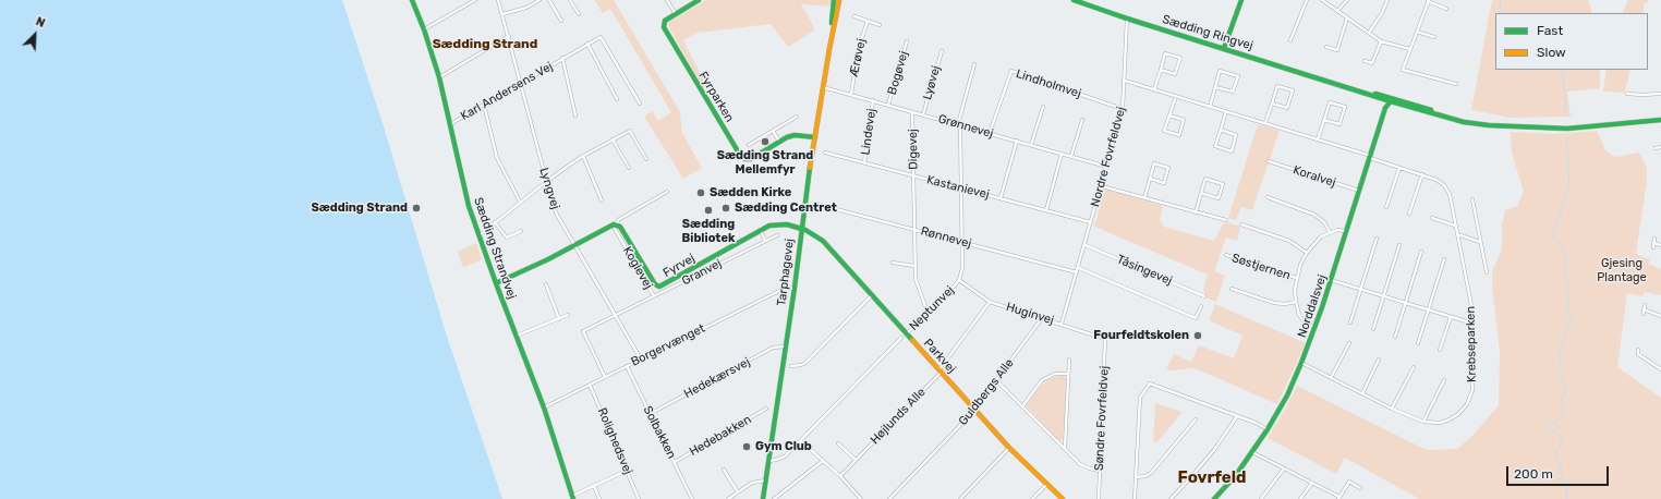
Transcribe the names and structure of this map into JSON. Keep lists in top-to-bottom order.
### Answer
{
  "streets": {
    "street": [
      "Sædding Ringvej",
      "Ærøvej",
      "Bogøvej",
      "Lyøvej",
      "Lindholmvej",
      "Karl Andersens Vej",
      "Fyrparken",
      "Grønnevej",
      "Lindevej",
      "Digevej",
      "Nordre Fovrfeldvej",
      "Koralvej",
      "Kastanievej",
      "Lyngvej",
      "Rønnevej",
      "Sædding Strandvej",
      "Fyrvej",
      "Søstjernen",
      "Koglevej",
      "Tåsingevej",
      "Granvej",
      "Tarphagevej",
      "Norddalsvej",
      "Neptunvej",
      "Huginvej",
      "Krebseparken",
      "Borgervænget",
      "Parkvej",
      "Hedekærsvej",
      "Guldbergs Alle",
      "Højlunds Alle",
      "Søndre Fovrfeldvej",
      "Solbakken",
      "Hedebakken",
      "Rolighedsvej"
    ]
  },
  "crossings": [
    ["Sædding Ringvej", "Nordre Fovrfeldvej"],
    ["Sædding Ringvej", "Norddalsvej"],
    ["Ærøvej", "Grønnevej"],
    ["Bogøvej", "Grønnevej"],
    ["Lyøvej", "Grønnevej"],
    ["Lindholmvej", "Grønnevej"],
    ["Lindholmvej", "Nordre Fovrfeldvej"],
    ["Karl Andersens Vej", "Lyngvej"],
    ["Karl Andersens Vej", "Sædding Strandvej"],
    ["Fyrparken", "Tarphagevej"],
    ["Grønnevej", "Lindevej"],
    ["Grønnevej", "Digevej"],
    ["Grønnevej", "Nordre Fovrfeldvej"],
    ["Grønnevej", "Tarphagevej"],
    ["Grønnevej", "Neptunvej"],
    ["Lindevej", "Kastanievej"],
    ["Digevej", "Kastanievej"],
    ["Digevej", "Rønnevej"],
    ["Digevej", "Neptunvej"],
    ["Nordre Fovrfeldvej", "Kastanievej"],
    ["Nordre Fovrfeldvej", "Rønnevej"],
    ["Nordre Fovrfeldvej", "Tåsingevej"],
    ["Nordre Fovrfeldvej", "Huginvej"],
    ["Nordre Fovrfeldvej", "Krebseparken"],
    ["Koralvej", "Norddalsvej"],
    ["Kastanievej", "Neptunvej"],
    ["Lyngvej", "Granvej"],
    ["Lyngvej", "Borgervænget"],
    ["Rønnevej", "Neptunvej"],
    ["Sædding Strandvej", "Borgervænget"],
    ["Fyrvej", "Koglevej"],
    ["Fyrvej", "Tarphagevej"],
    ["Fyrvej", "Parkvej"],
    ["Søstjernen", "Norddalsvej"],
    ["Koglevej", "Granvej"],
    ["Granvej", "Borgervænget"],
    ["Tarphagevej", "Neptunvej"],
    ["Tarphagevej", "Borgervænget"],
    ["Tarphagevej", "Parkvej"],
    ["Tarphagevej", "Hedekærsvej"],
    ["Norddalsvej", "Krebseparken"],
    ["Neptunvej", "Huginvej"],
    ["Neptunvej", "Parkvej"],
    ["Huginvej", "Guldbergs Alle"],
    ["Huginvej", "Højlunds Alle"],
    ["Huginvej", "Søndre Fovrfeldvej"],
    ["Borgervænget", "Solbakken"],
    ["Borgervænget", "Rolighedsvej"],
    ["Parkvej", "Guldbergs Alle"],
    ["Parkvej", "Højlunds Alle"],
    ["Hedekærsvej", "Solbakken"],
    ["Solbakken", "Hedebakken"]
  ],
  "districts": ["Sædding Strand", "Fovrfeld"],
  "parks": ["Gjesing Plantage"],
  "places": [
    "Sædding Strand Mellemfyr",
    "Sædden Kirke",
    "Sædding Strand",
    "Sædding Centret",
    "Sædding Bibliotek",
    "Fourfeldtskolen",
    "Gym Club"
  ],
  "legend": ["Fast", "Slow"],
  "scale_bar": "200 m",
  "north": "top right"
}
